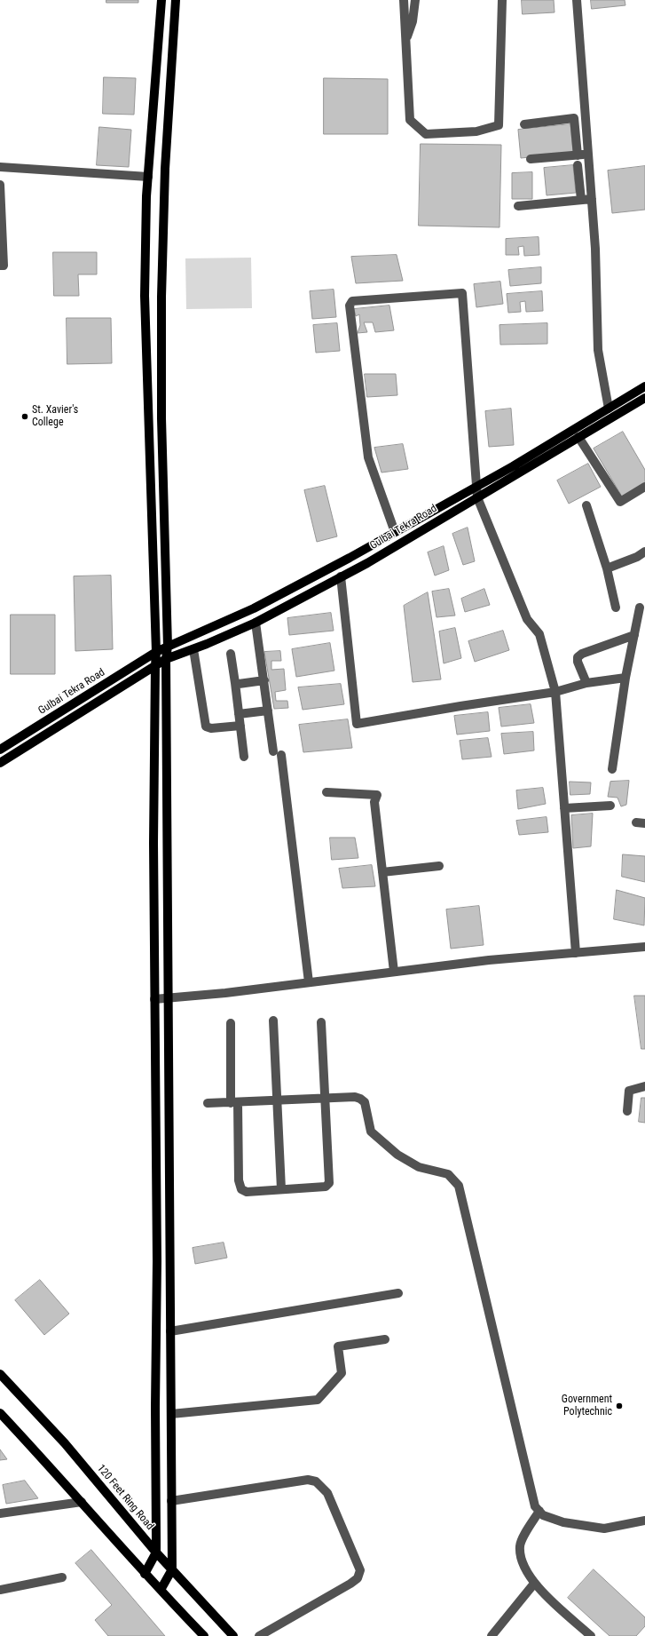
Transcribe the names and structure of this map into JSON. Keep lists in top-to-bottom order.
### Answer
{
  "streets": {
    "main road": ["Gulbai Tekra Road", "120 Feet Ring Road"]
  },
  "places": ["St. Xavier's College", "Government Polytechnic"]
}
